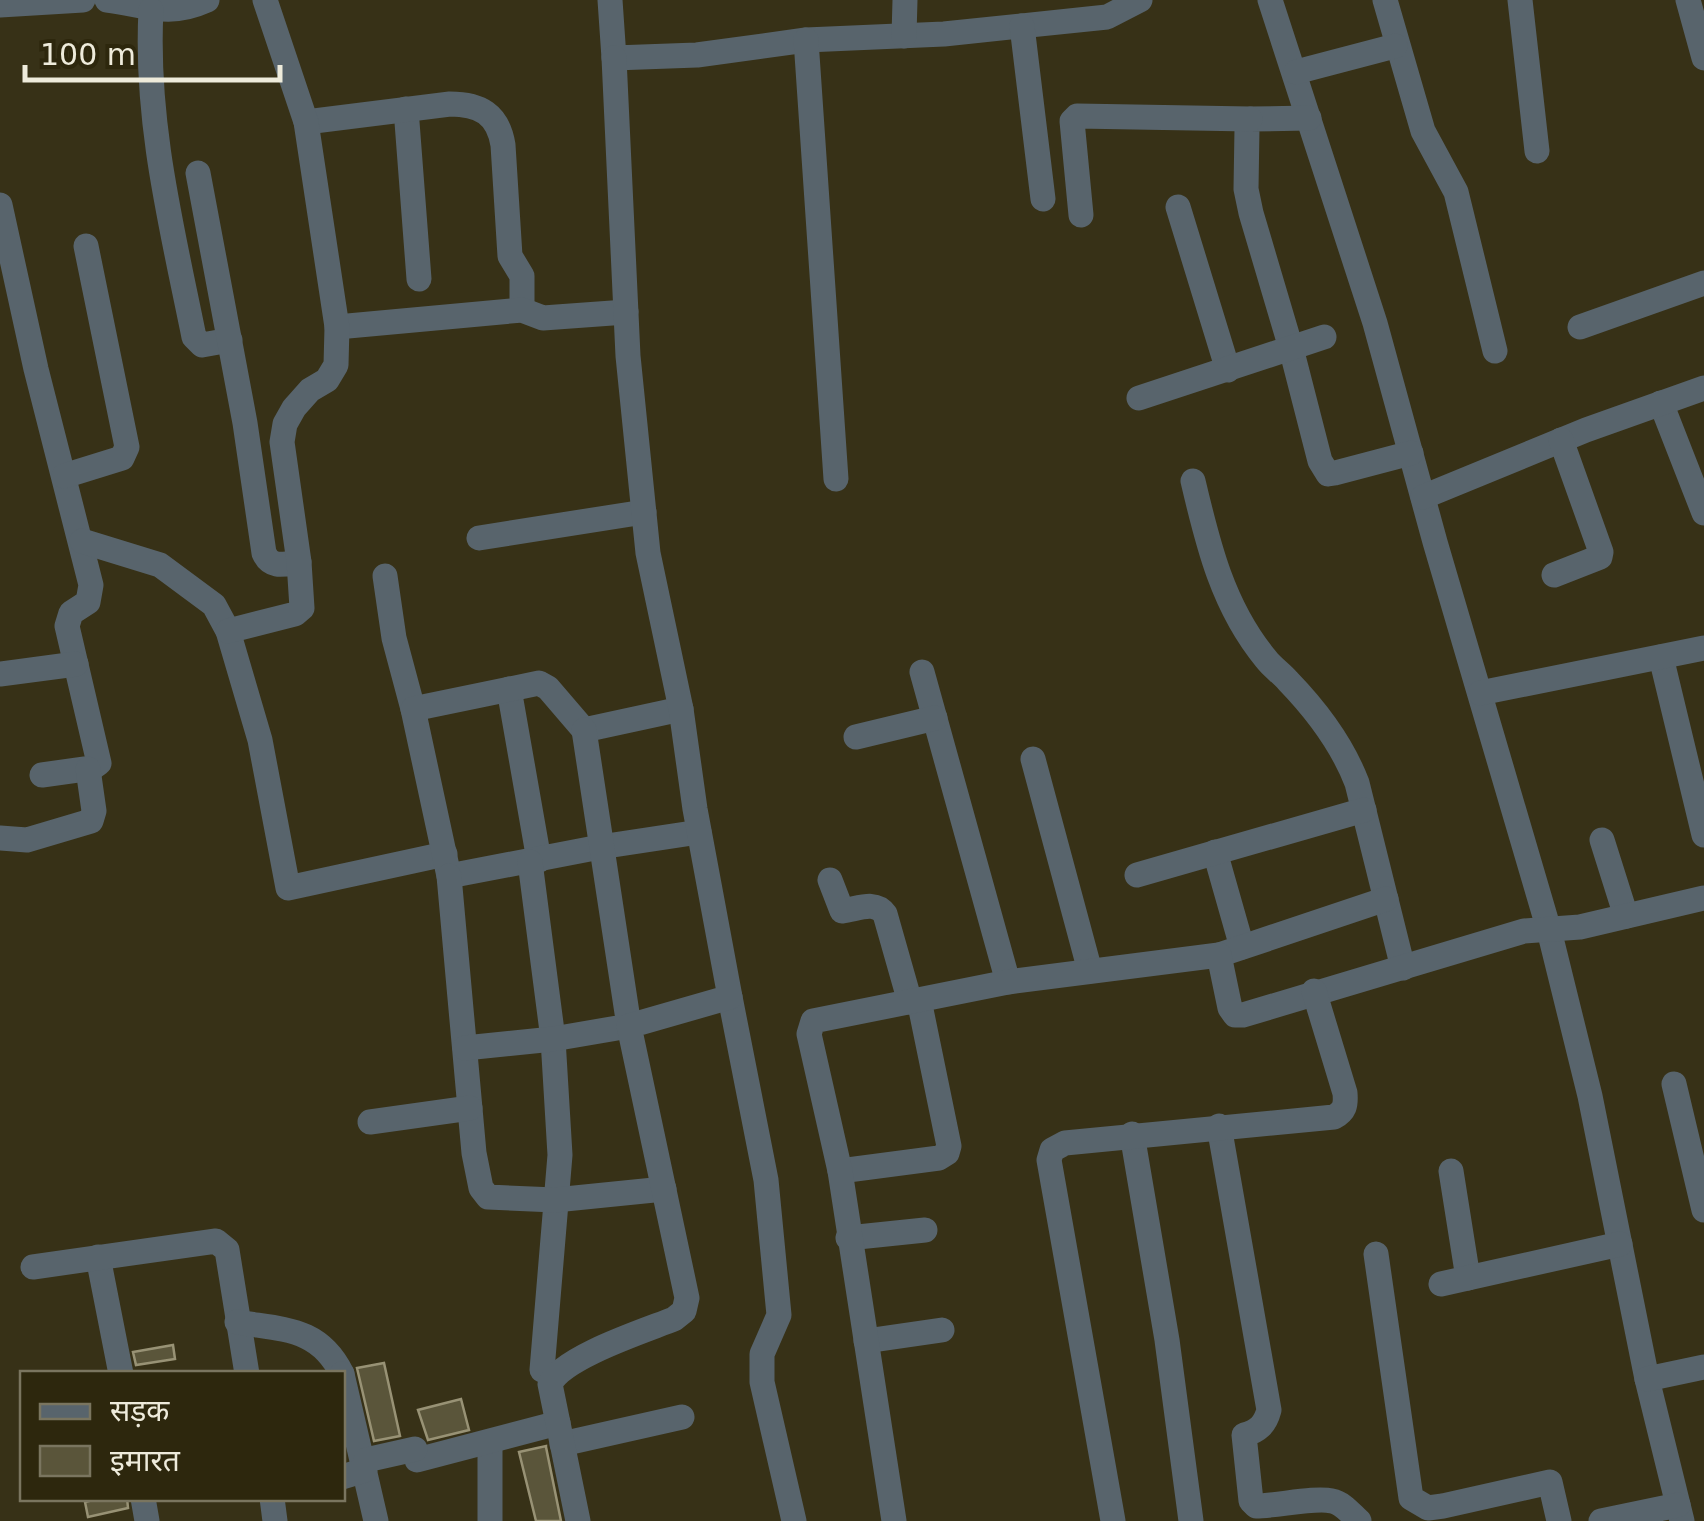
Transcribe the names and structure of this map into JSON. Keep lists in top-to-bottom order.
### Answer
{
  "legend": ["सड़क", "इमारत"],
  "scale_bar": "100 m"
}
